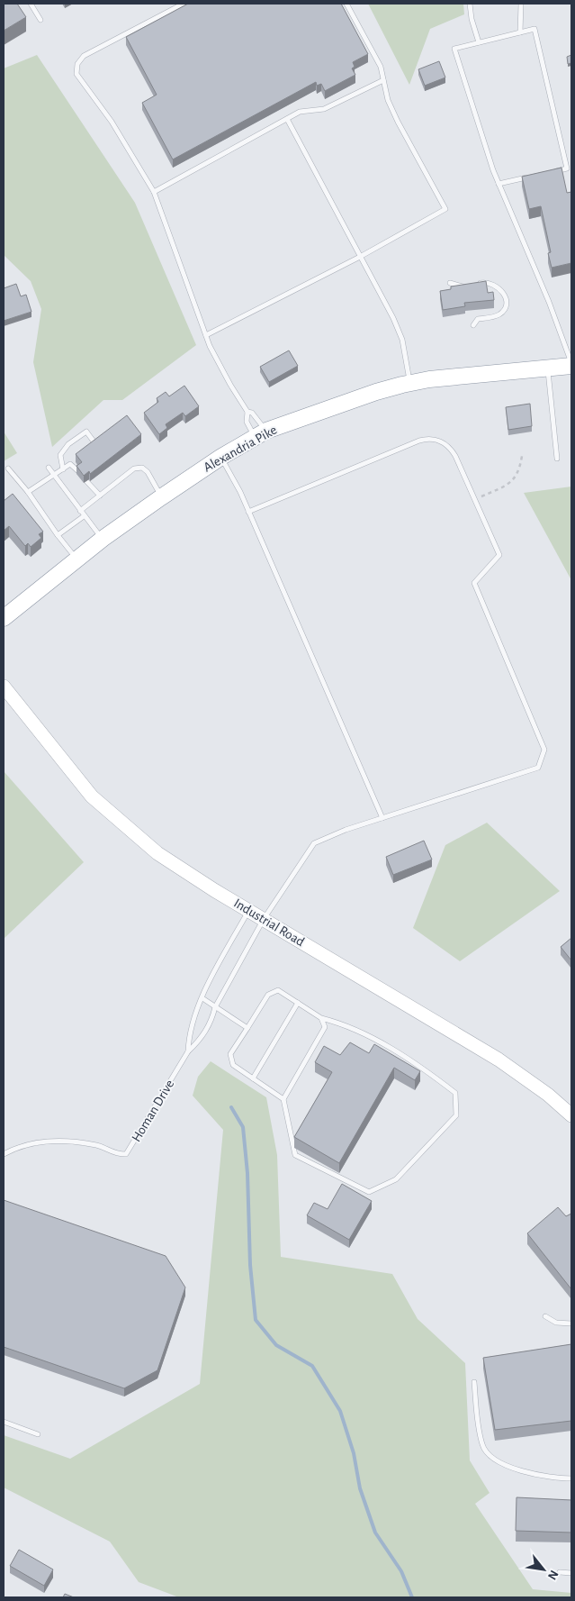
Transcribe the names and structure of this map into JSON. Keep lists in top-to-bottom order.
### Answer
{
  "streets": {
    "highway": ["Alexandria Pike"],
    "main road": ["Industrial Road"],
    "lane": ["Homan Drive"]
  },
  "crossings": [
    ["Industrial Road", "Homan Drive"]
  ],
  "north": "bottom right"
}
